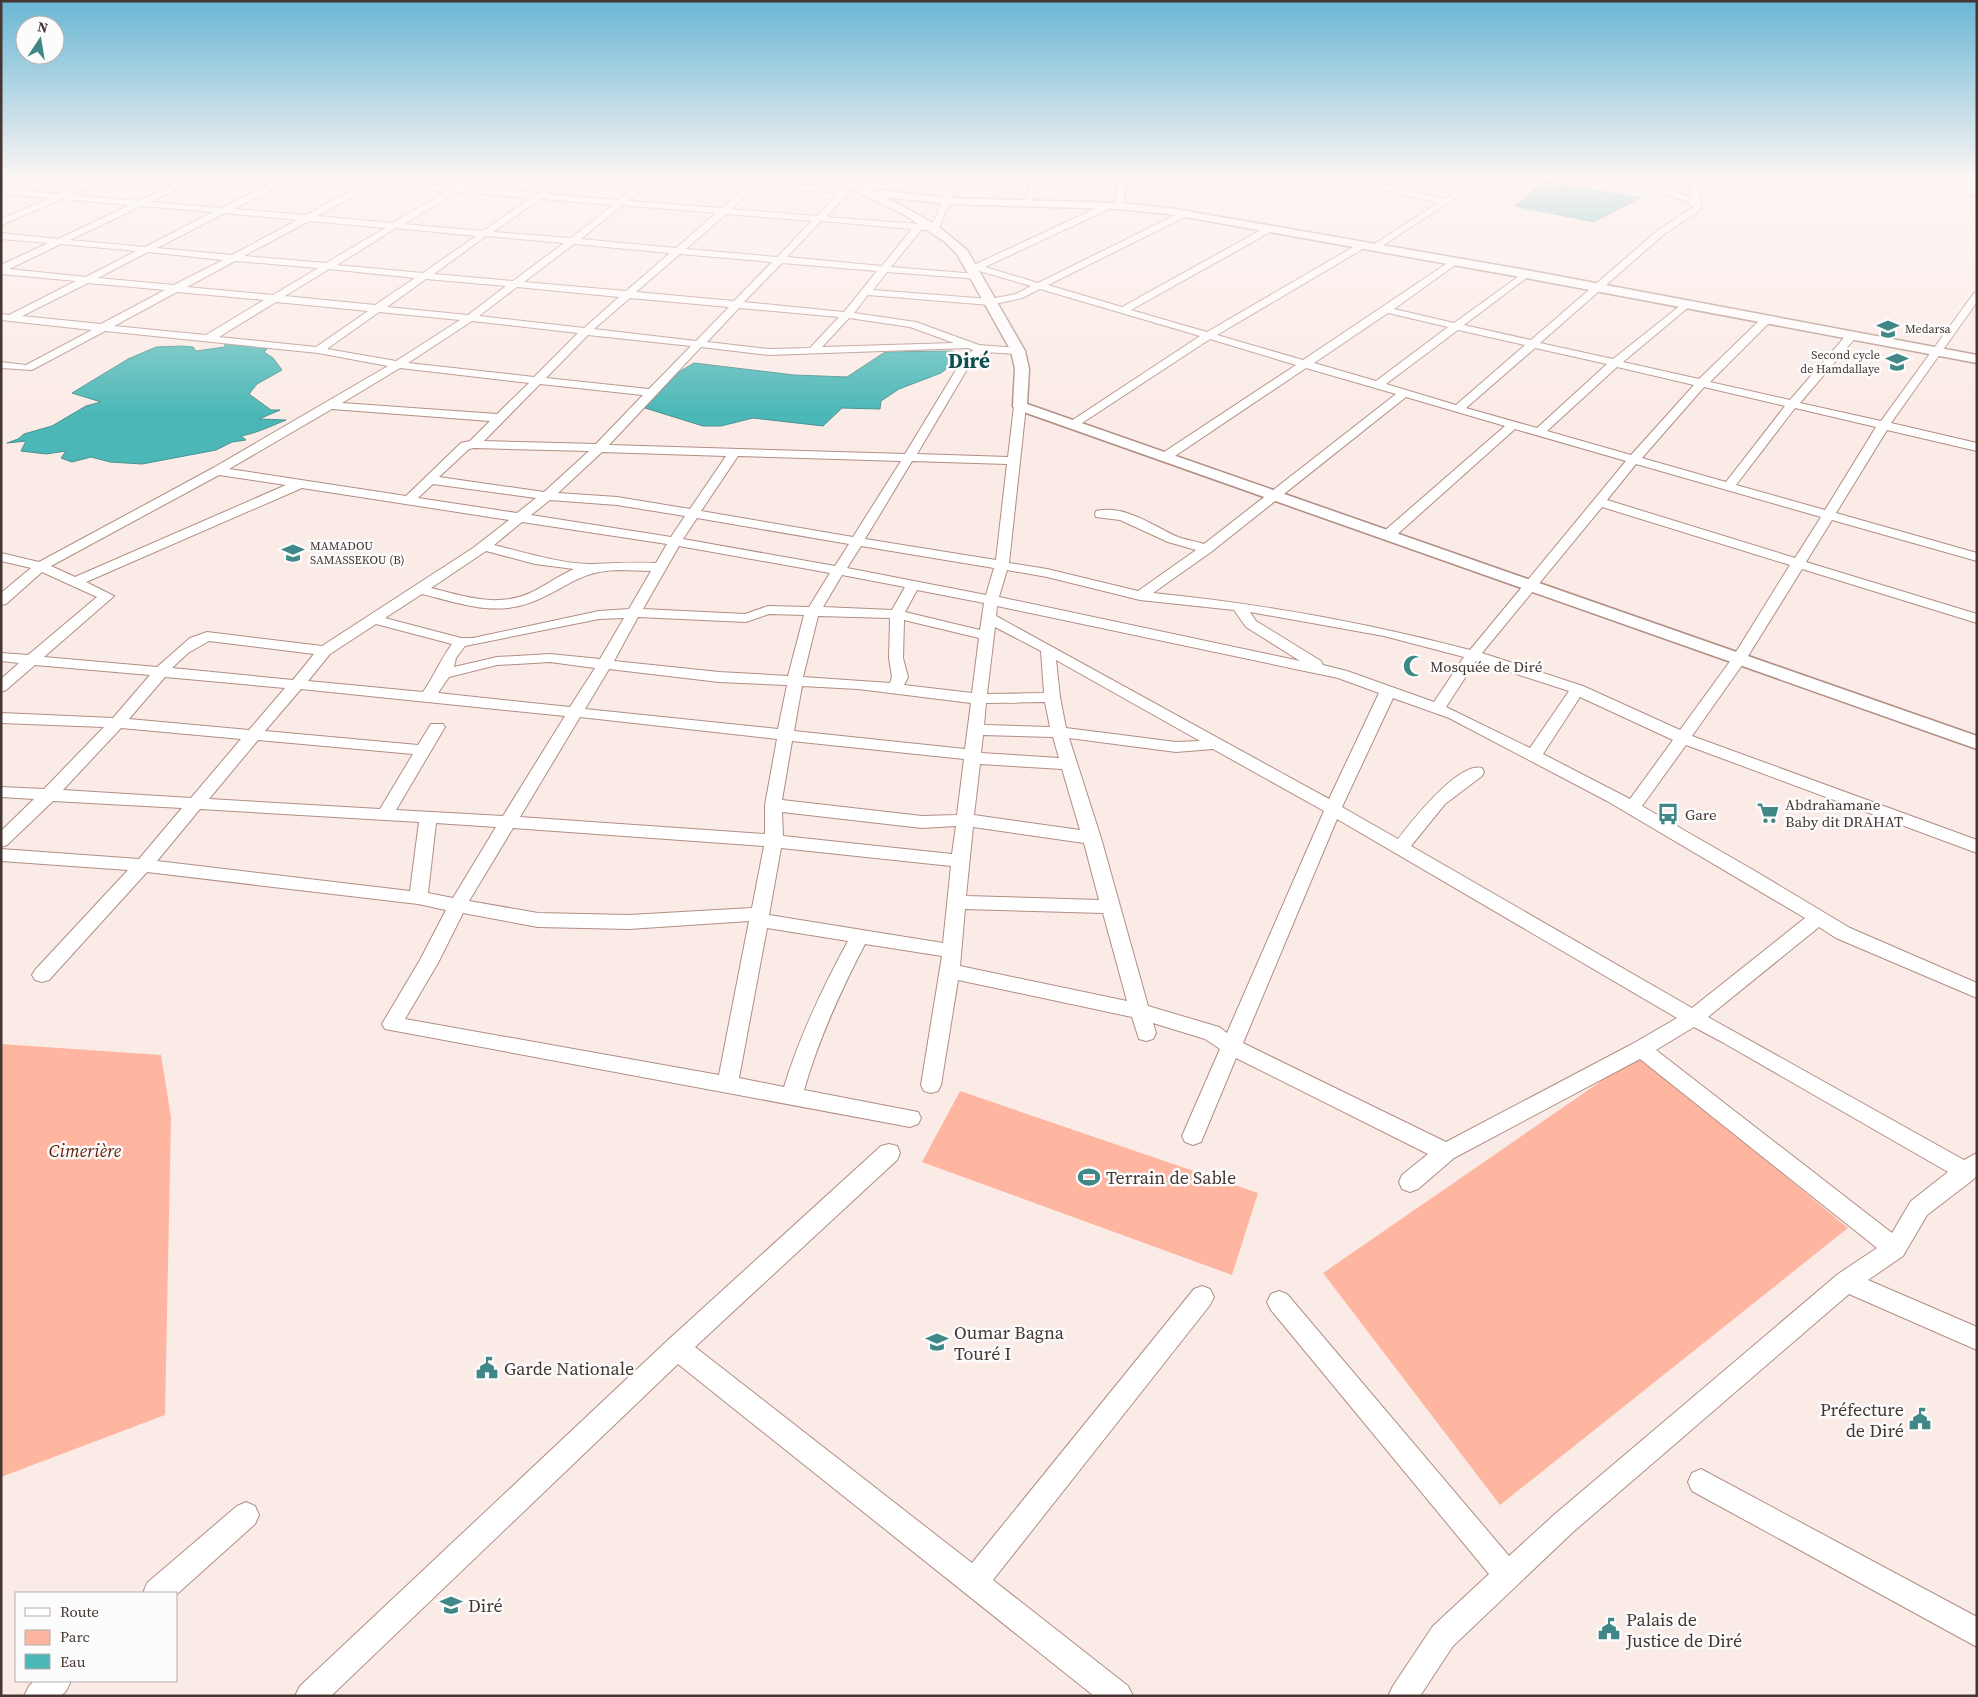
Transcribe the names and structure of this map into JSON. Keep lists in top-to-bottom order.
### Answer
{
  "districts": ["Diré"],
  "parks": ["Cimerière"],
  "places": {
    "school or university": [
      "Medarsa",
      "Second cycle de Hamdallaye",
      "MAMADOU SAMASSEKOU (B)",
      "Oumar Bagna Touré I",
      "Diré"
    ],
    "mosque": ["Mosquée de Diré"],
    "supermarket": ["Abdrahamane Baby dit DRAHAT"],
    "bus stop": ["Gare"],
    "sports": ["Terrain de Sable"],
    "public building": ["Garde Nationale", "Préfecture de Diré", "Palais de Justice de Diré"]
  },
  "legend": ["Route", "Parc", "Eau"],
  "north": "top"
}
